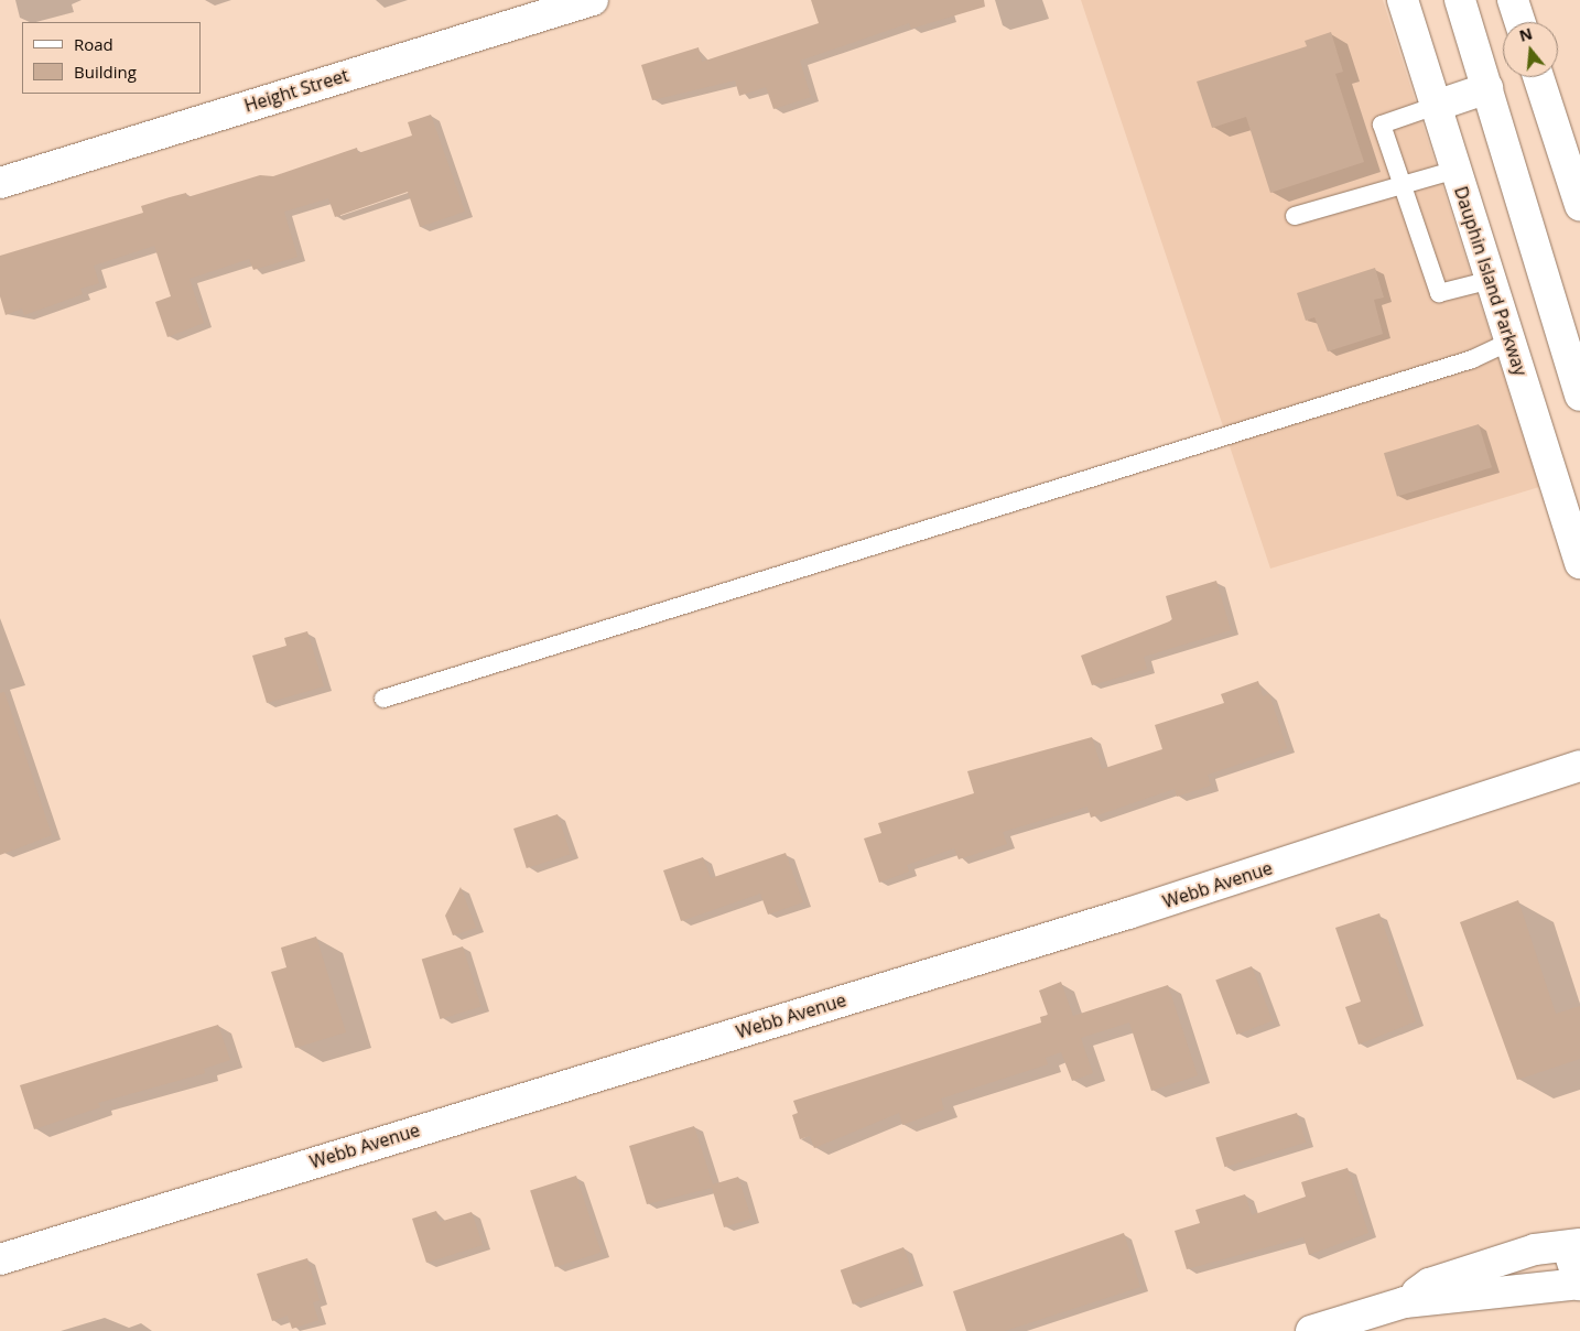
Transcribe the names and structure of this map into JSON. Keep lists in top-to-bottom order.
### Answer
{
  "streets": {
    "street": ["Height Street", "Dauphin Island Parkway", "Webb Avenue"]
  },
  "legend": ["Road", "Building"],
  "north": "top"
}
